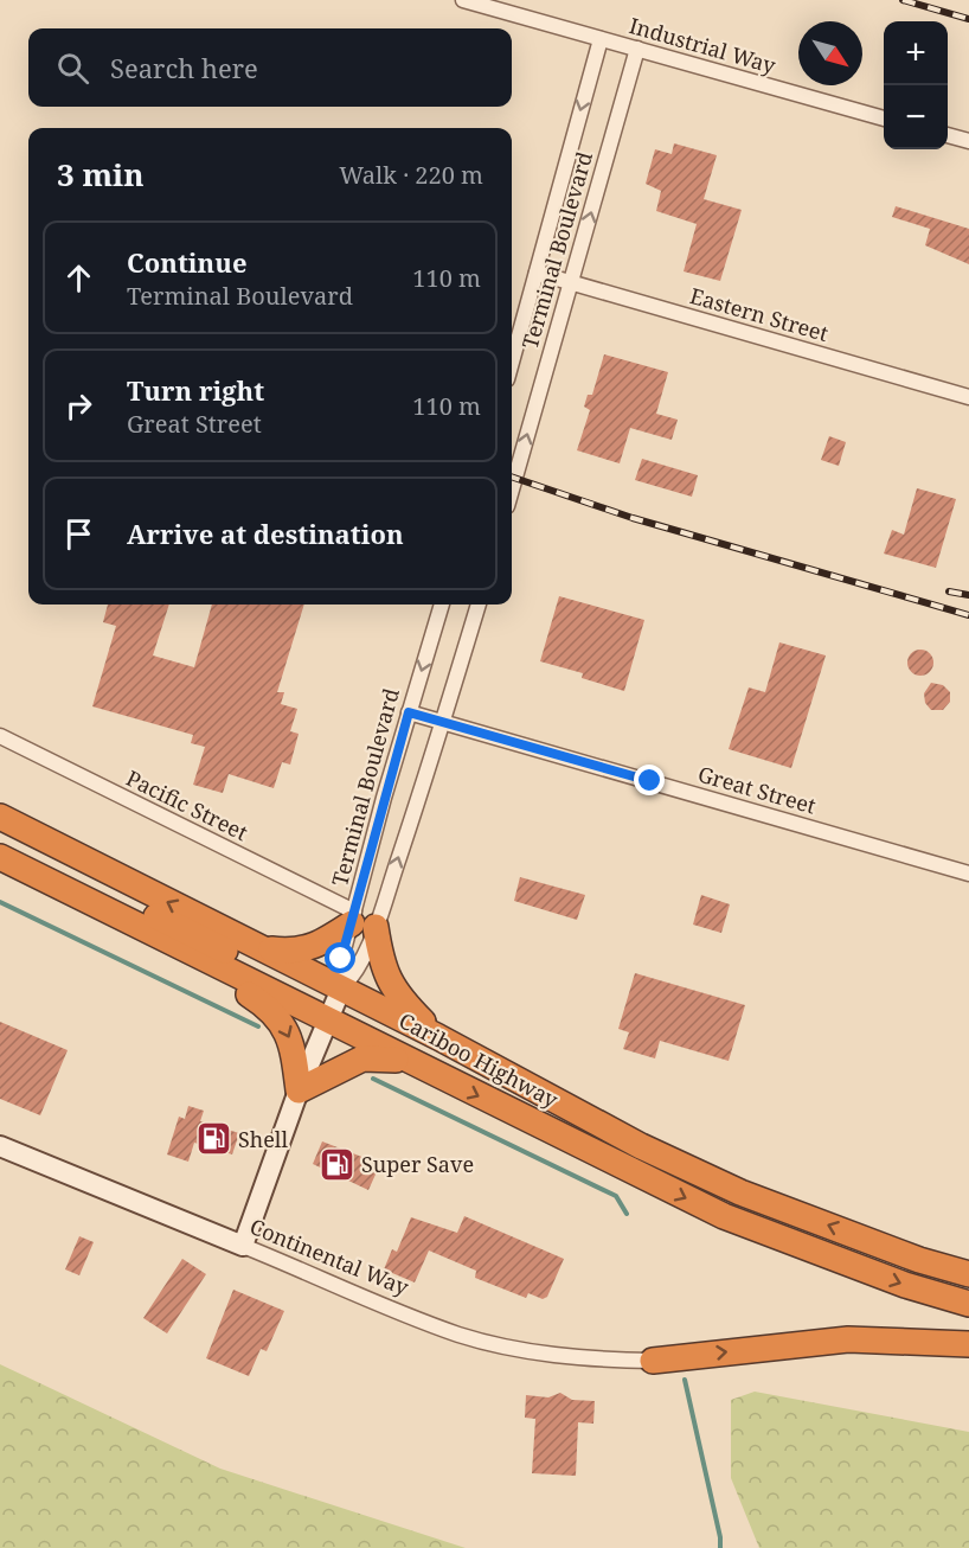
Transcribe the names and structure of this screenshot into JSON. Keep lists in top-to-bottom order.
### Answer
{
  "streets": {
    "highway": ["Cariboo Highway"],
    "street": [
      "Industrial Way",
      "Terminal Boulevard",
      "Eastern Street",
      "Great Street",
      "Pacific Street",
      "Continental Way"
    ]
  },
  "crossings": [
    ["Industrial Way", "Terminal Boulevard"],
    ["Terminal Boulevard", "Eastern Street"],
    ["Terminal Boulevard", "Great Street"],
    ["Terminal Boulevard", "Pacific Street"],
    ["Terminal Boulevard", "Cariboo Highway"],
    ["Terminal Boulevard", "Continental Way"]
  ],
  "places": {
    "fuel station": ["Shell", "Super Save"]
  },
  "north": "bottom right",
  "page": {
    "map_buttons": ["+", "−"],
    "search": "Search here",
    "heading": ["3 min", "Walk · 220 m"],
    "list": [
      ["Continue", "Terminal Boulevard", "110 m"],
      ["Turn right", "Great Street", "110 m"],
      "Arrive at destination"
    ]
  }
}
